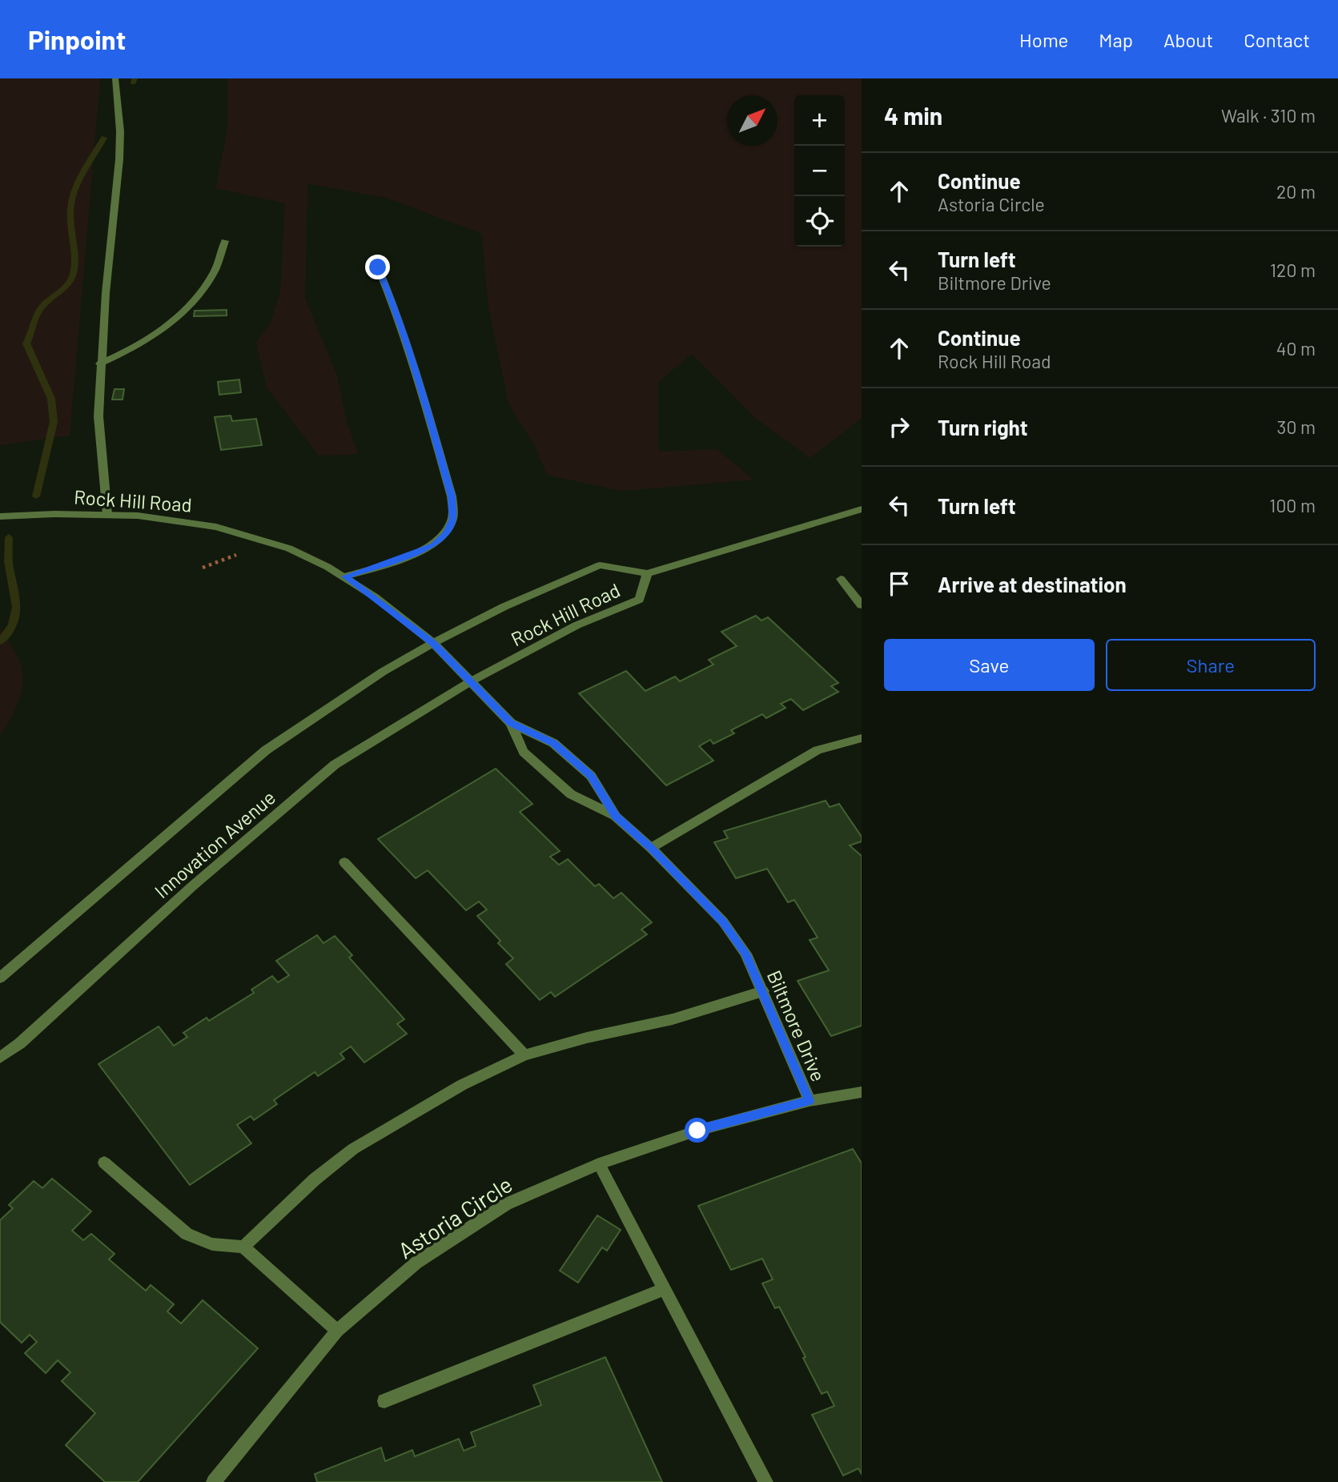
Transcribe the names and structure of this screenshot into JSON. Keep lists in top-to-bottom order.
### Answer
{
  "streets": {
    "street": [
      "Rock Hill Road",
      "Innovation Avenue",
      "Biltmore Drive",
      "Astoria Circle"
    ]
  },
  "crossings": [
    ["Rock Hill Road", "Innovation Avenue"],
    ["Rock Hill Road", "Biltmore Drive"],
    ["Innovation Avenue", "Biltmore Drive"],
    ["Biltmore Drive", "Astoria Circle"]
  ],
  "north": "top right",
  "page": {
    "header": "Pinpoint",
    "nav": [
      "Home",
      "Map",
      "About",
      "Contact"
    ],
    "heading": ["4 min", "Walk · 310 m"],
    "map_buttons": ["+", "−"],
    "list": [
      ["Continue", "Astoria Circle", "20 m"],
      ["Turn left", "Biltmore Drive", "120 m"],
      ["Continue", "Rock Hill Road", "40 m"],
      ["Turn right", "30 m"],
      ["Turn left", "100 m"],
      "Arrive at destination"
    ],
    "buttons": ["Save", "Share"]
  }
}
